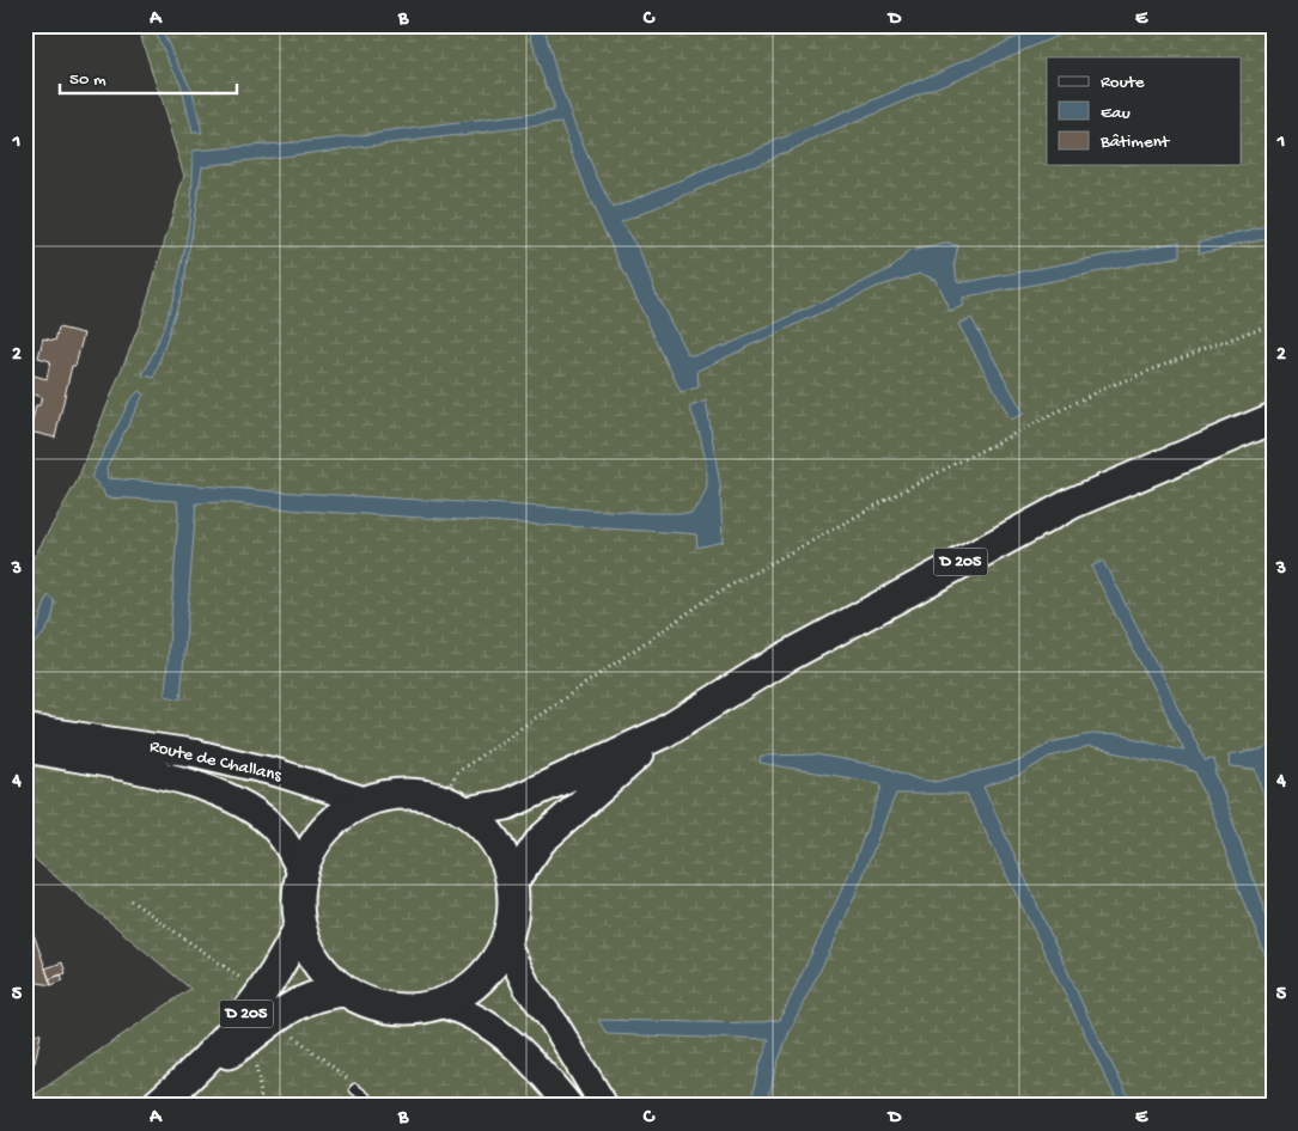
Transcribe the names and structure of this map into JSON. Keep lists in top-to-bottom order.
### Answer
{
  "streets": {
    "main road": ["D 205", "Route de Challans"]
  },
  "legend": ["Route", "Eau", "Bâtiment"],
  "scale_bar": "50 m",
  "grid": {
    "columns": [
      "A",
      "B",
      "C",
      "D",
      "E"
    ],
    "rows": [
      "1",
      "2",
      "3",
      "4",
      "5"
    ]
  }
}
